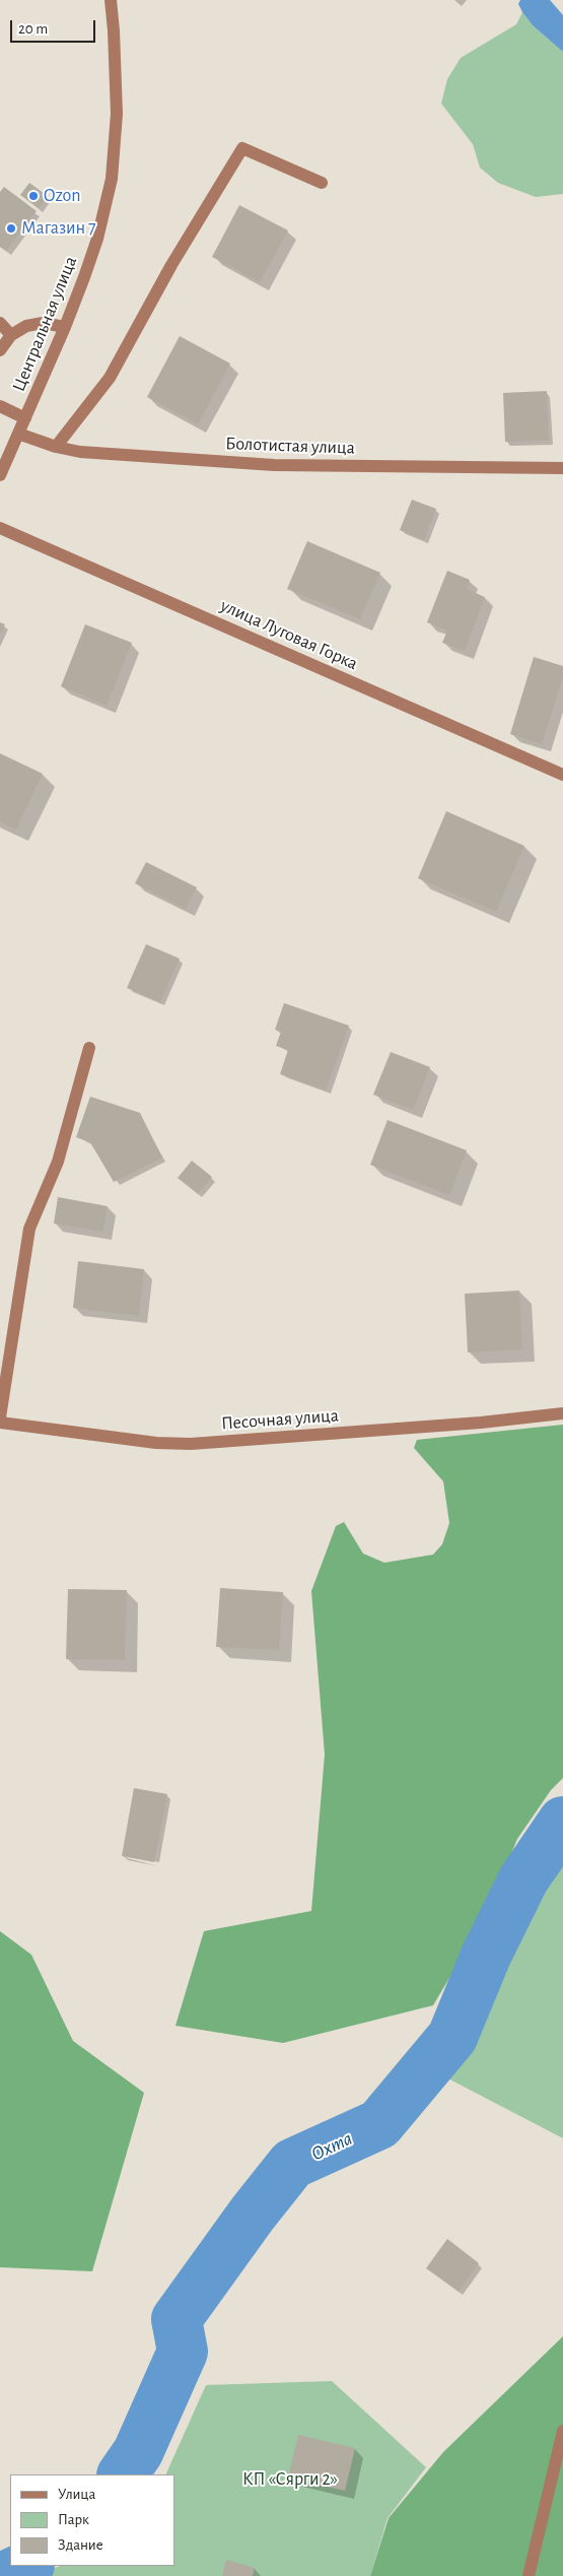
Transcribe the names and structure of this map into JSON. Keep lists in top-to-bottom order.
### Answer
{
  "streets": {
    "street": [
      "Центральная улица",
      "Болотистая улица",
      "улица Луговая Горка",
      "Песочная улица"
    ]
  },
  "crossings": [
    ["Центральная улица", "Болотистая улица"]
  ],
  "water": ["Охта"],
  "parks": ["КП «Сярги 2»"],
  "places": ["Ozon", "Магазин 7"],
  "legend": ["Улица", "Парк", "Здание"],
  "scale_bar": "20 m"
}
